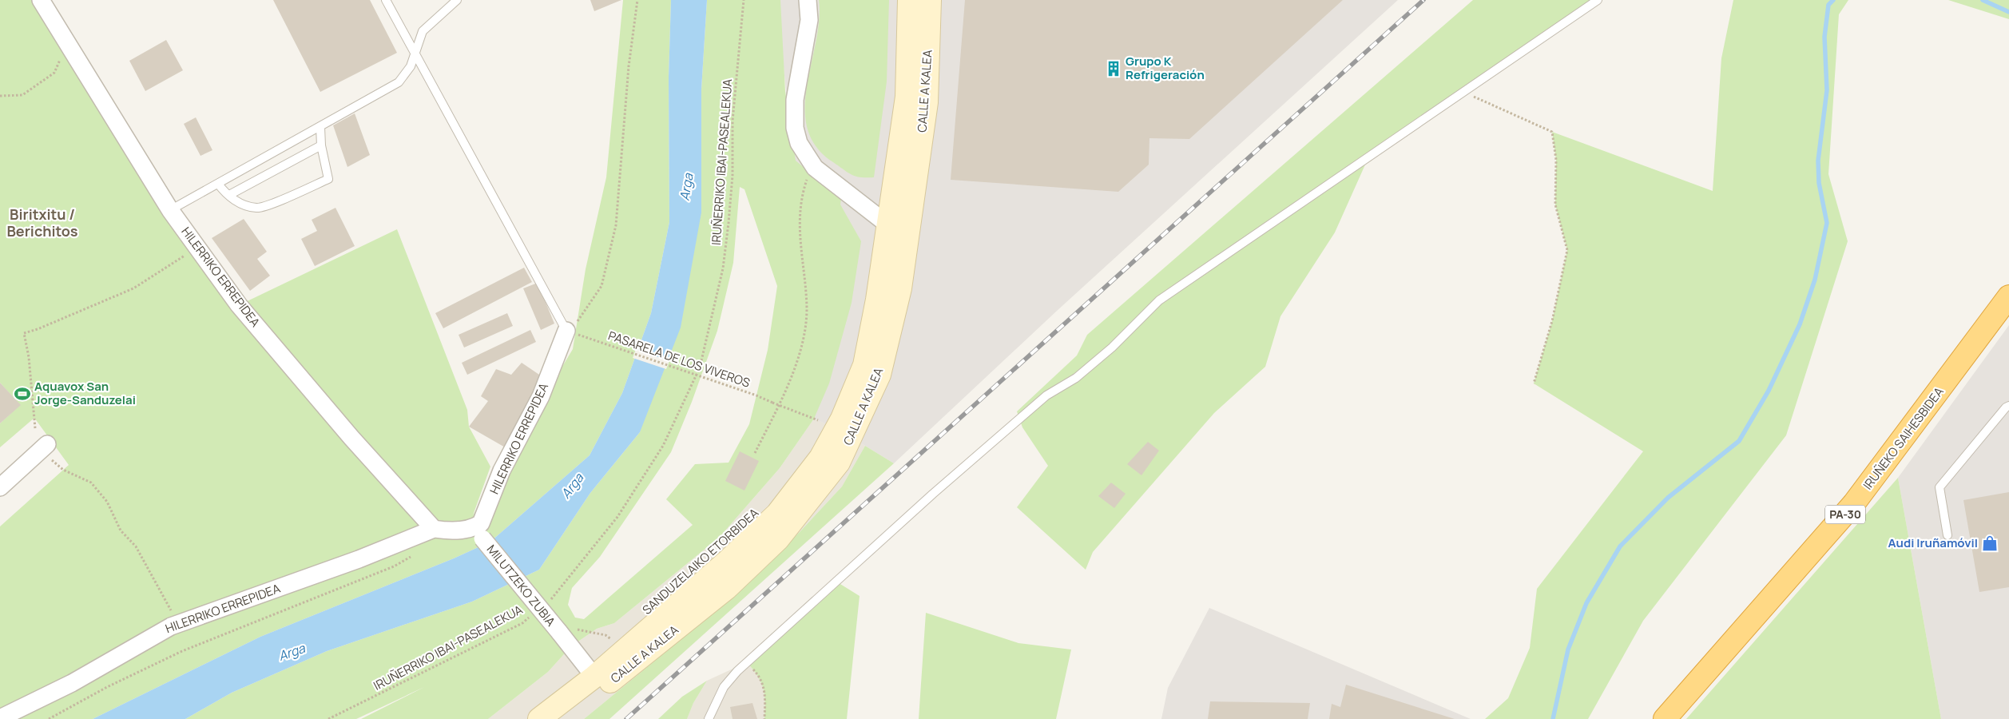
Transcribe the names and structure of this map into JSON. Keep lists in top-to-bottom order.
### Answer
{
  "streets": {
    "highway": ["IRUÑEKO SAIHESBIDEA", "PA-30"],
    "main road": ["CALLE A KALEA"],
    "street": ["HILERRIKO ERREPIDEA", "MILUTZEKO ZUBIA"],
    "path": ["IRUÑERRIKO IBAI-PASEALEKUA", "PASARELA DE LOS VIVEROS"]
  },
  "crossings": [
    ["CALLE A KALEA", "MILUTZEKO ZUBIA"],
    ["HILERRIKO ERREPIDEA", "PASARELA DE LOS VIVEROS"],
    ["HILERRIKO ERREPIDEA", "MILUTZEKO ZUBIA"]
  ],
  "districts": ["Biritxitu / Berichitos"],
  "water": ["Arga"],
  "places": {
    "building": ["Grupo K Refrigeración"],
    "sports": ["Aquavox San Jorge-Sanduzelai"],
    "shop": ["Audi Iruñamóvil"]
  }
}
